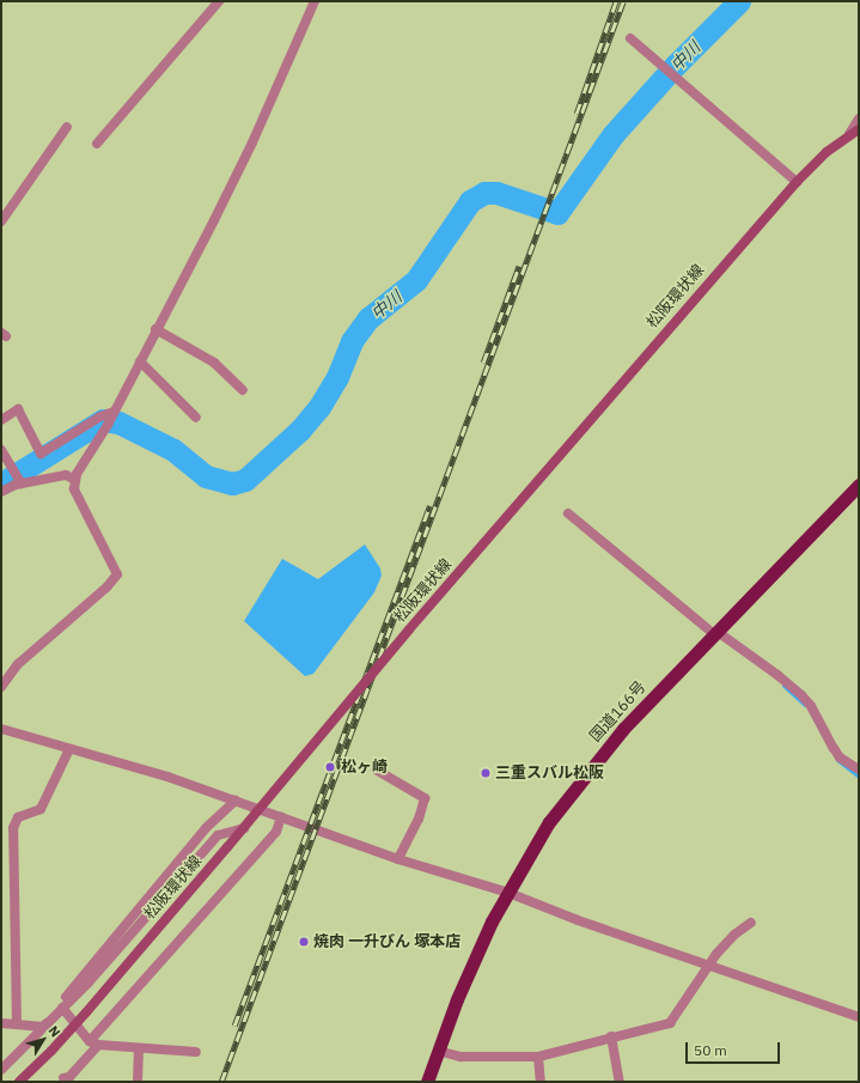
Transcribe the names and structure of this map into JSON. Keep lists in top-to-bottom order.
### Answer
{
  "streets": {
    "highway": ["国道166号"],
    "main road": ["松阪環状線"]
  },
  "water": ["中川"],
  "places": ["松ヶ崎", "三重スバル松阪", "焼肉 一升びん 塚本店"],
  "scale_bar": "50 m",
  "north": "top right"
}
